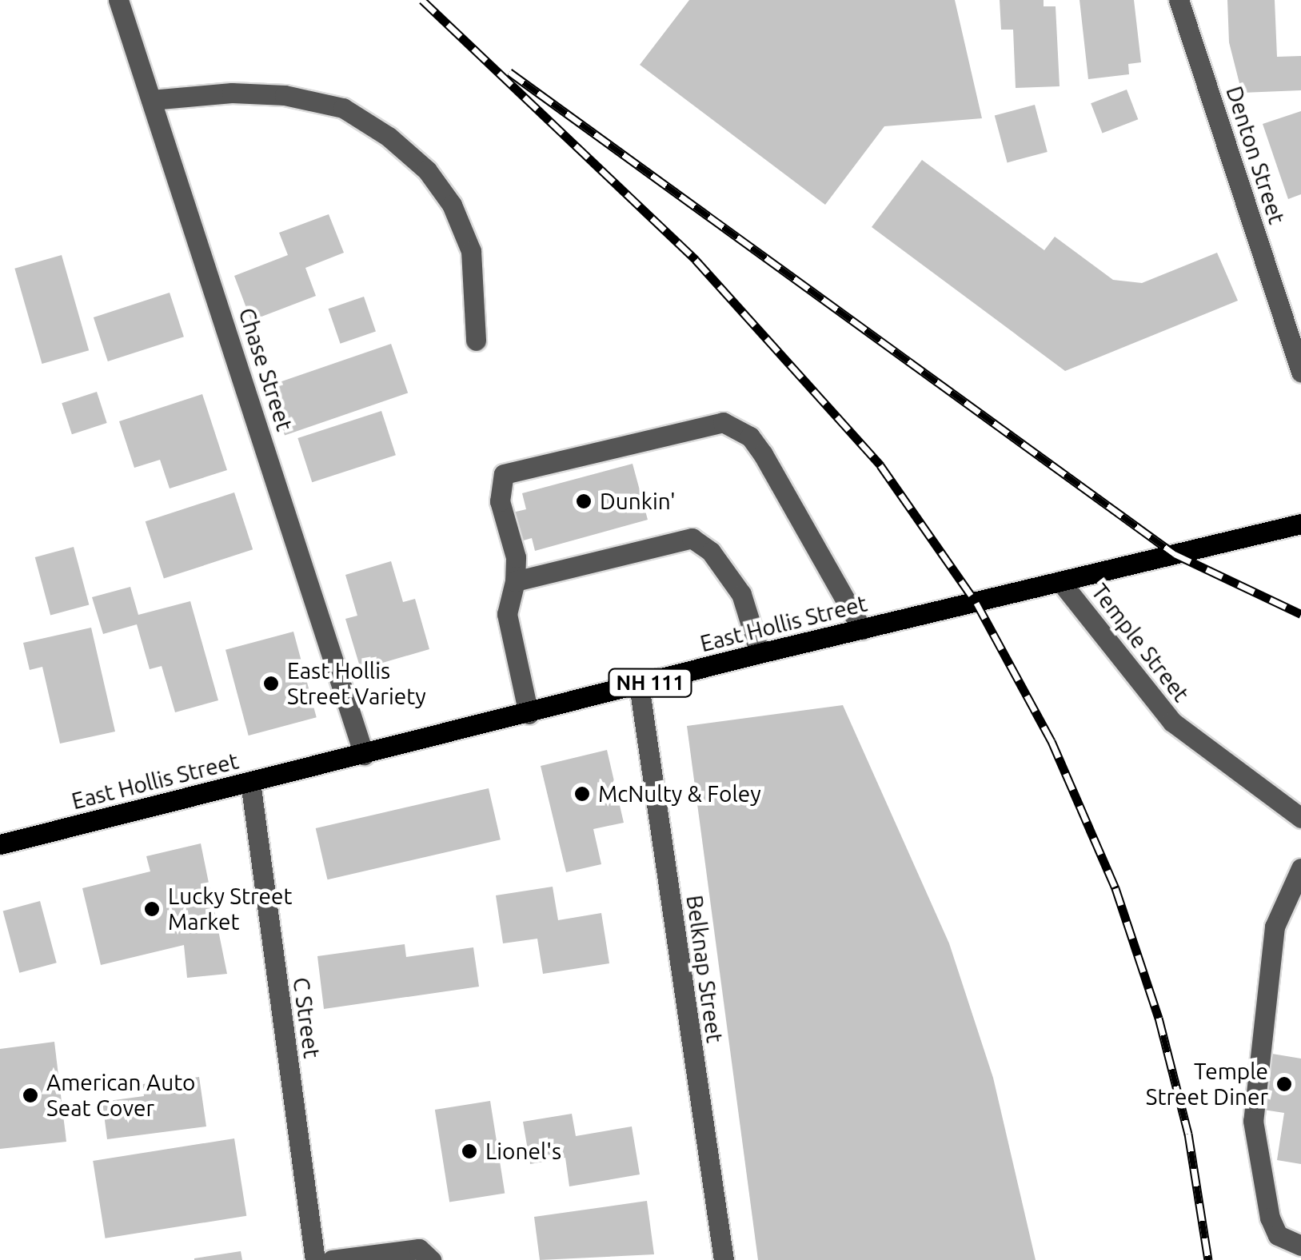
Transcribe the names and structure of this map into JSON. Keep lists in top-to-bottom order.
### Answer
{
  "streets": {
    "main road": ["East Hollis Street", "NH 111"],
    "street": [
      "Denton Street",
      "Chase Street",
      "Temple Street",
      "Belknap Street",
      "C Street"
    ]
  },
  "crossings": [
    ["Chase Street", "East Hollis Street"],
    ["East Hollis Street", "Temple Street"],
    ["East Hollis Street", "Belknap Street"],
    ["East Hollis Street", "C Street"]
  ],
  "places": [
    "Dunkin'",
    "East Hollis Street Variety",
    "McNulty & Foley",
    "Lucky Street Market",
    "Temple Street Diner",
    "American Auto Seat Cover",
    "Lionel's"
  ]
}
